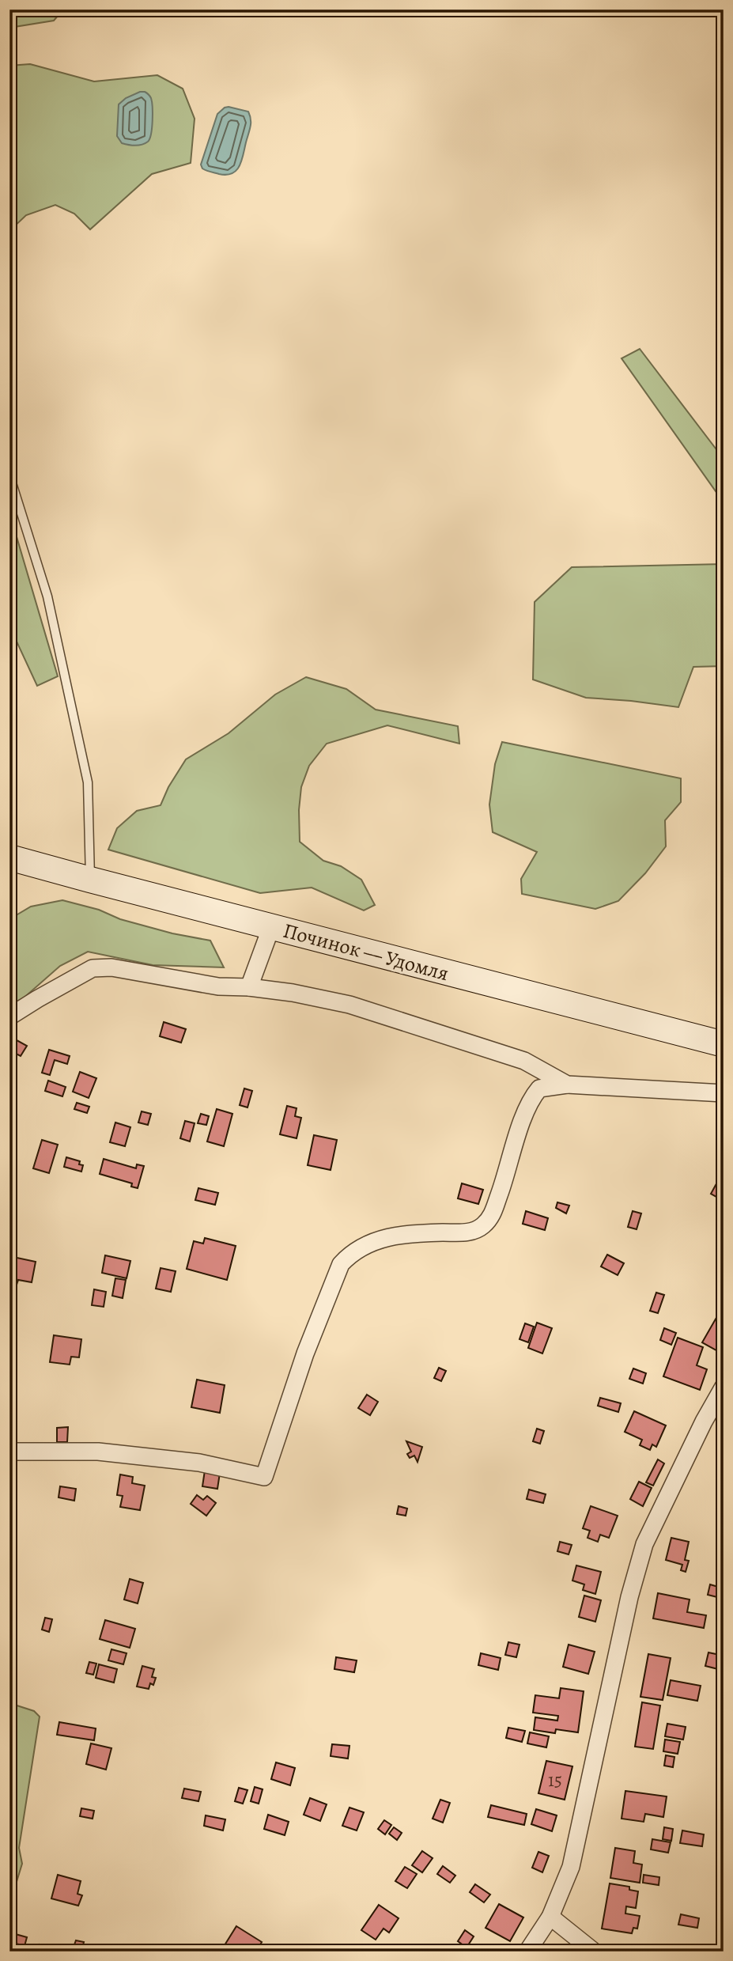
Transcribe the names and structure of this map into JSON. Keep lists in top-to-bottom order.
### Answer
{
  "streets": {
    "main road": ["Починок — Удомля"]
  },
  "house_numbers": ["15"]
}
